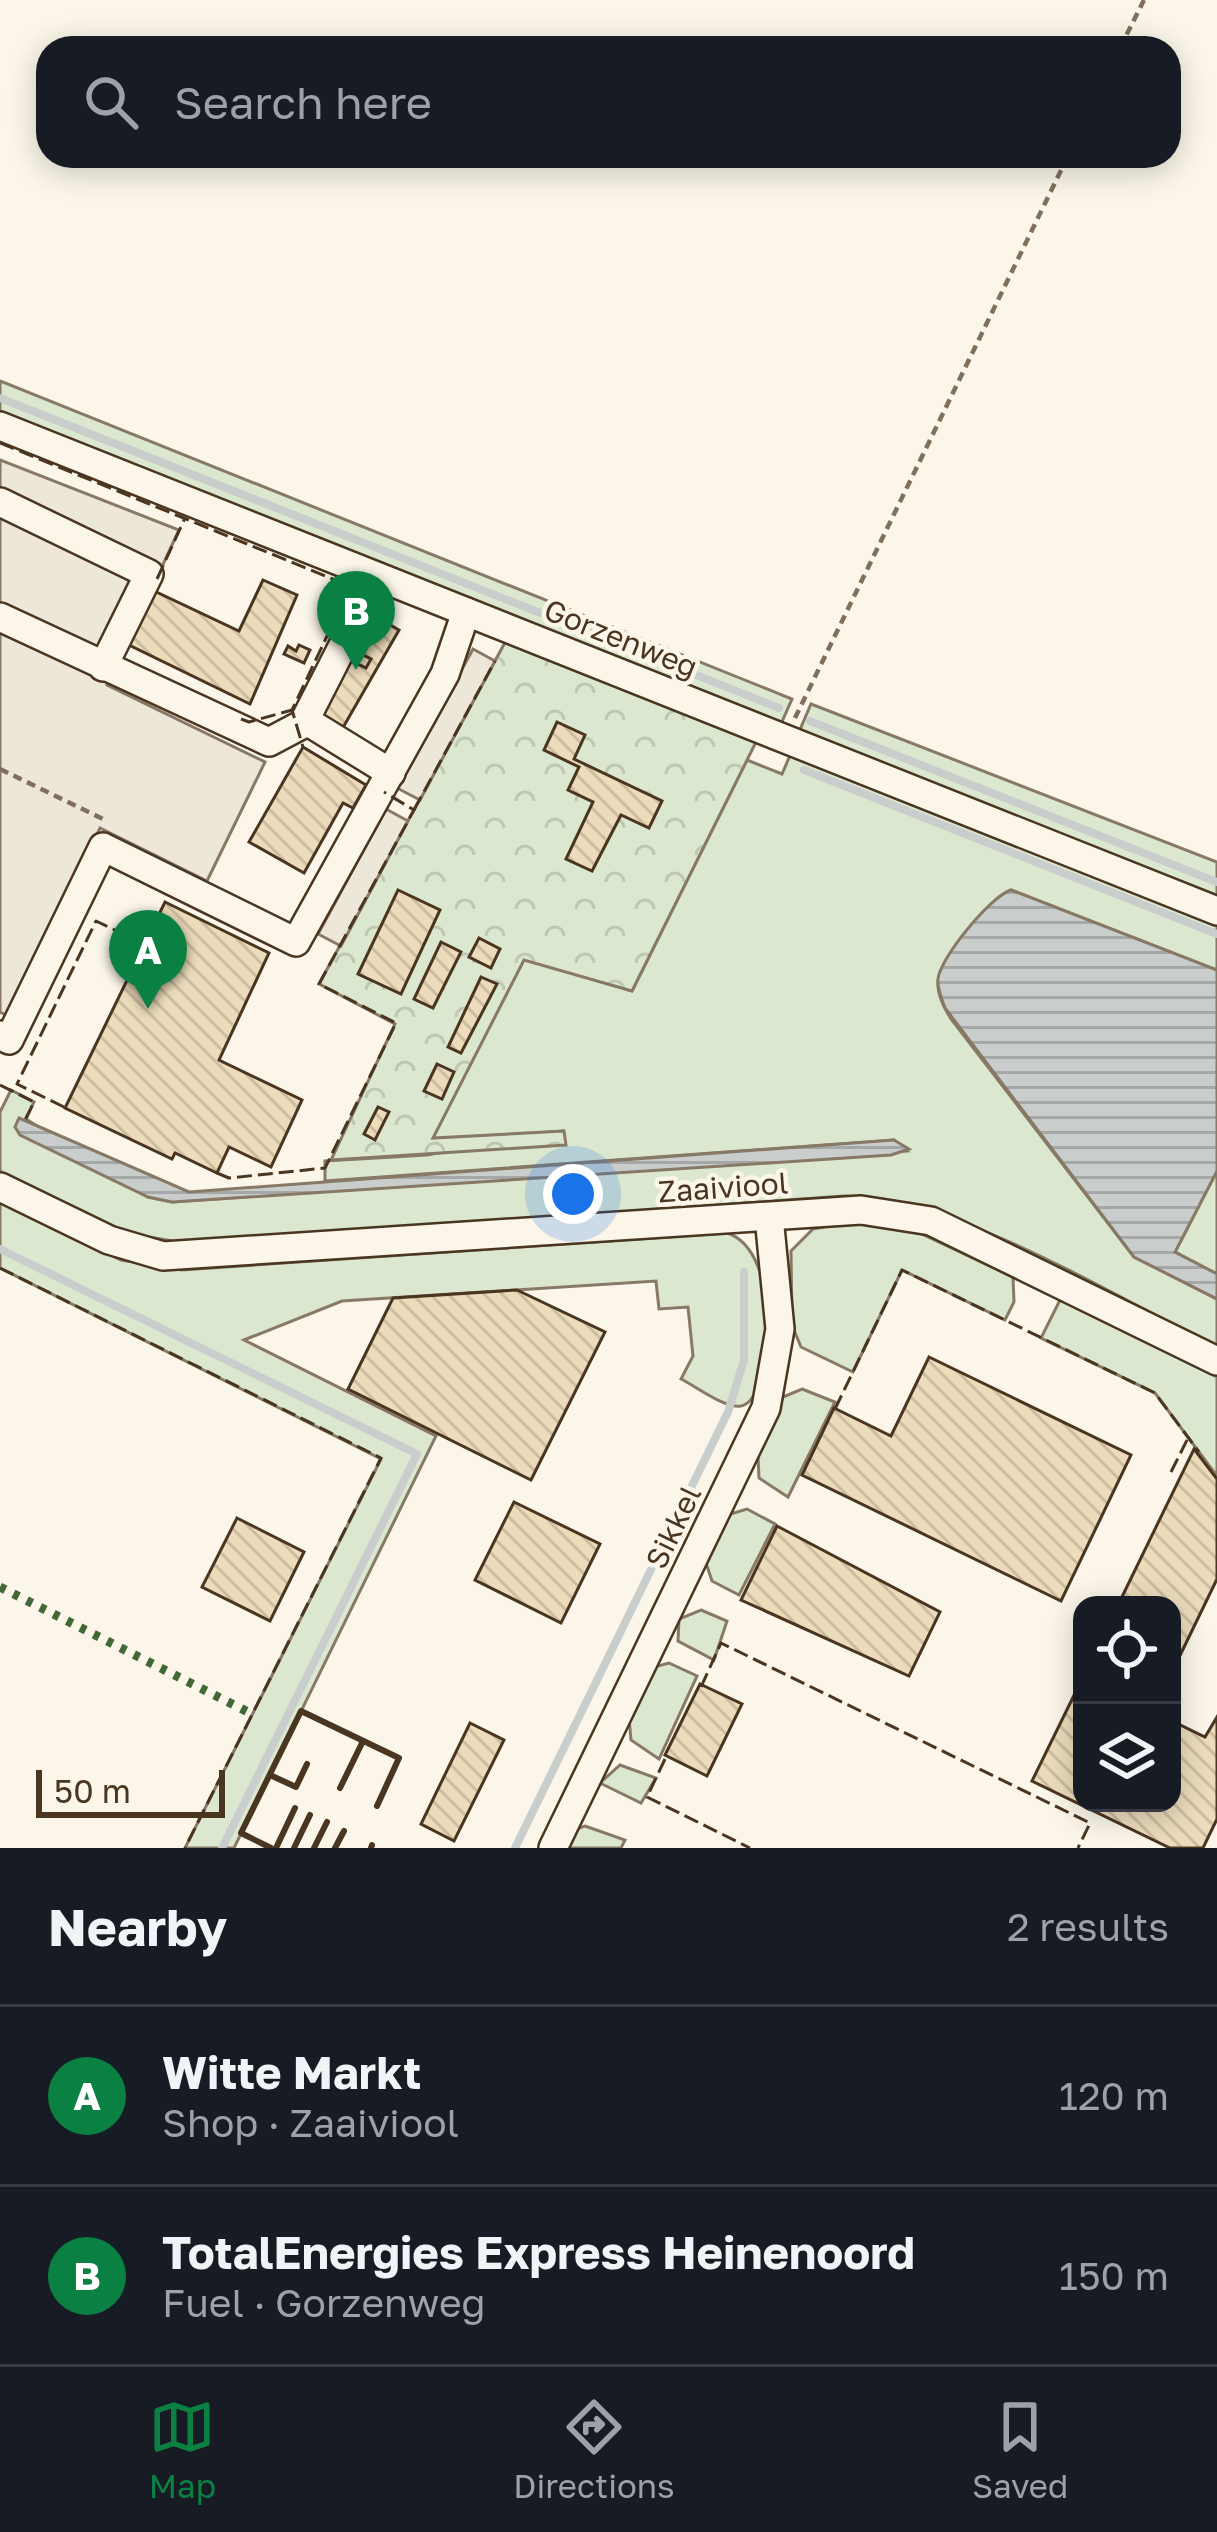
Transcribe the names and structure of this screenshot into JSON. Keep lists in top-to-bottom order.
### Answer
{
  "streets": {
    "street": ["Gorzenweg", "Zaaiviool", "Sikkel"]
  },
  "crossings": [
    ["Zaaiviool", "Sikkel"]
  ],
  "scale_bar": "50 m",
  "page": {
    "search": "Search here",
    "pins": ["B", "A"],
    "scale": "50 m",
    "heading": ["Nearby", "2 results"],
    "list": [
      {
        "mark": "A",
        "name": "Witte Markt",
        "note": "Shop · Zaaiviool",
        "value": "120 m"
      },
      {
        "mark": "B",
        "name": "TotalEnergies Express Heinenoord",
        "note": "Fuel · Gorzenweg",
        "value": "150 m"
      }
    ],
    "nav": ["Map", "Directions", "Saved"]
  }
}
